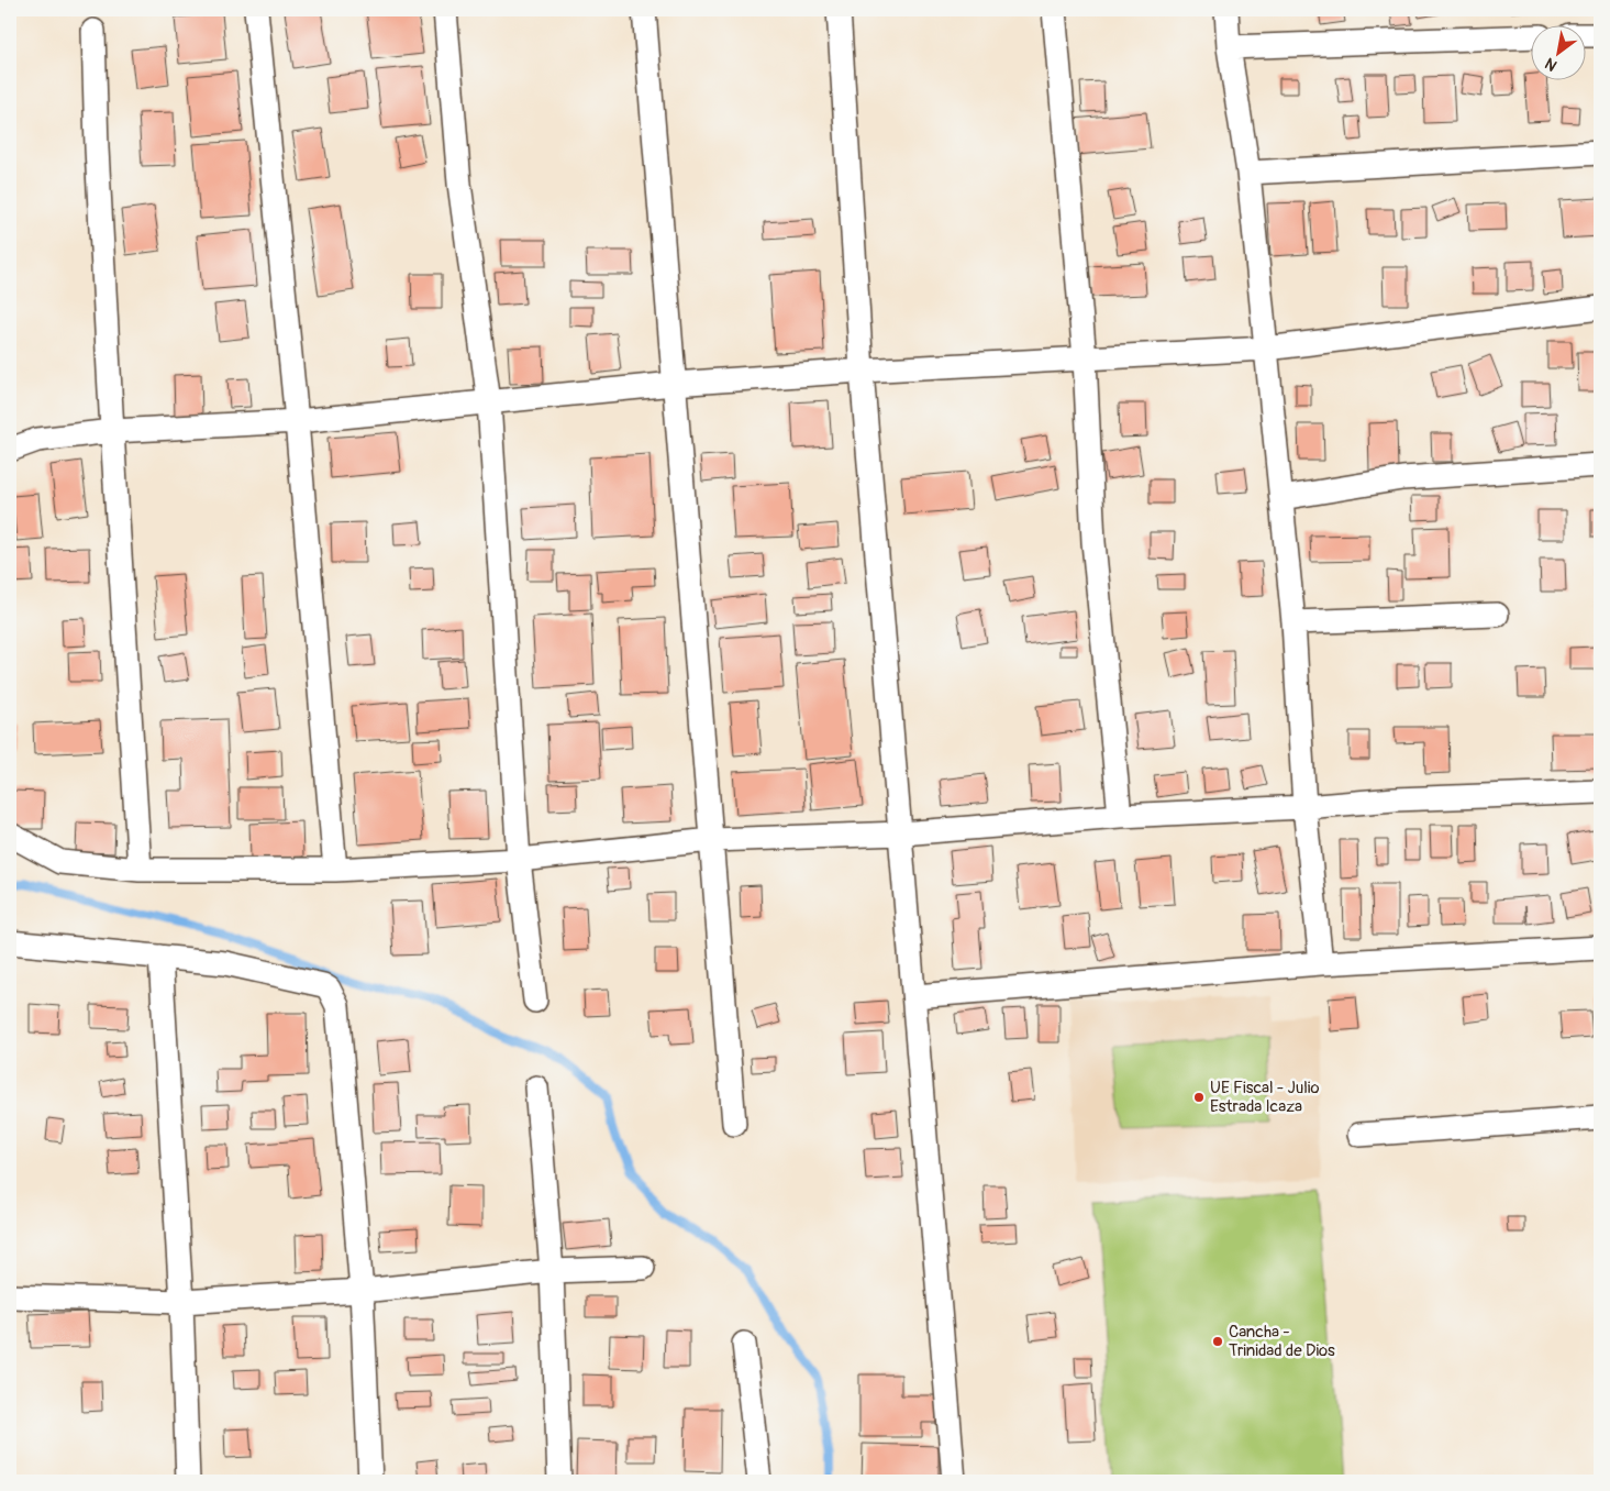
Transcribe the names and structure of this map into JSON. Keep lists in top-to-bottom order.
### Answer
{
  "places": ["UE Fiscal - Julio Estrada Icaza", "Cancha - Trinidad de Dios"],
  "north": "bottom left"
}
